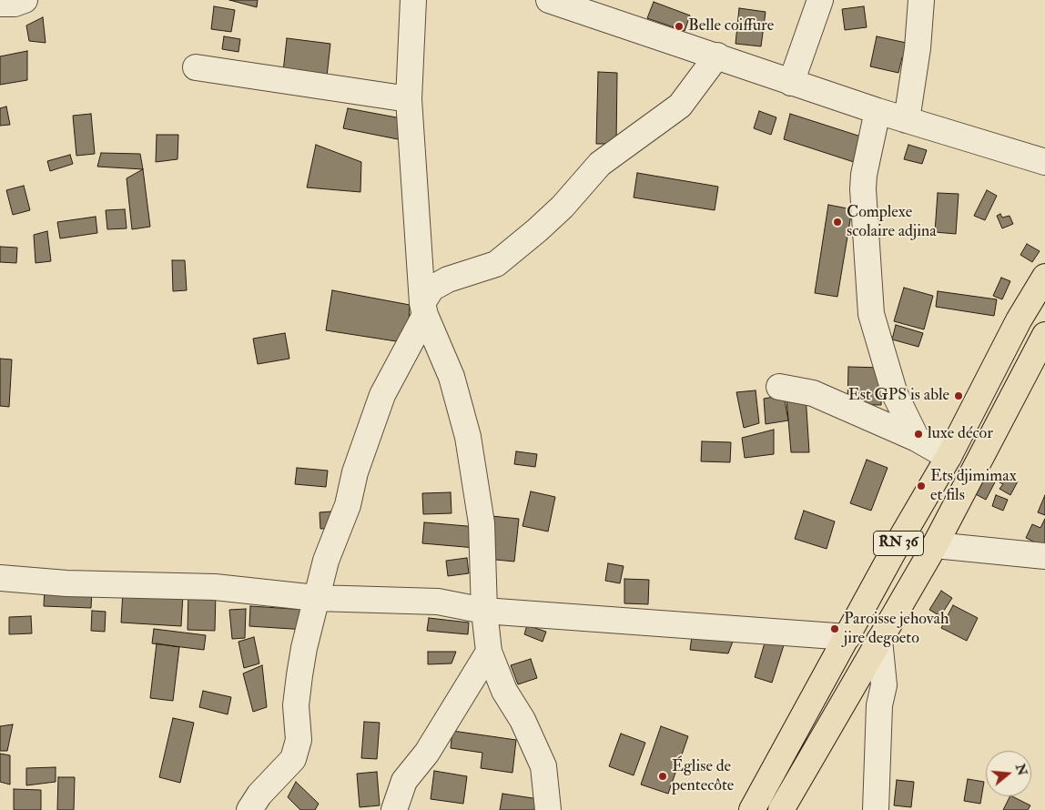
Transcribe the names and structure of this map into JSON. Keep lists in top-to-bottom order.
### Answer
{
  "streets": {
    "main road": ["RN 36"]
  },
  "places": [
    "Belle coiffure",
    "Complexe scolaire adjina",
    "Est GPS is able",
    "luxe décor",
    "Ets djimimax et fils",
    "Paroisse jehovah jire degoeto",
    "Église de pentecôte"
  ],
  "north": "right"
}
